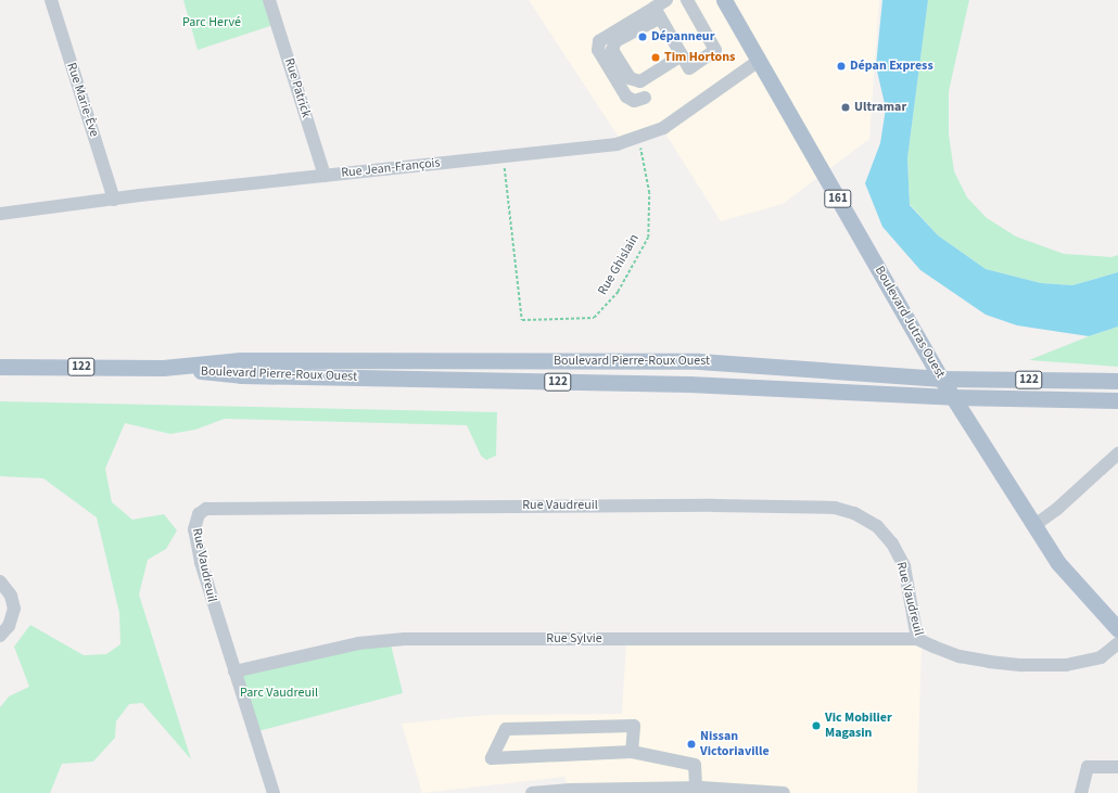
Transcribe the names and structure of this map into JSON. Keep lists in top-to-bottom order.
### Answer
{
  "streets": {
    "main road": [
      "161",
      "Boulevard Jutras Ouest",
      "Boulevard Pierre-Roux Ouest",
      "122"
    ],
    "street": [
      "Rue Patrick",
      "Rue Marie-Ève",
      "Rue Jean-François",
      "Rue Vaudreuil",
      "Rue Sylvie"
    ],
    "path": ["Rue Ghislain"]
  },
  "crossings": [
    ["Rue Patrick", "Rue Jean-François"],
    ["Rue Marie-Ève", "Rue Jean-François"],
    ["Rue Jean-François", "Rue Ghislain"],
    ["Rue Jean-François", "Boulevard Jutras Ouest"],
    ["Boulevard Jutras Ouest", "Boulevard Pierre-Roux Ouest"],
    ["Boulevard Pierre-Roux Ouest", "122"],
    ["Rue Vaudreuil", "Rue Sylvie"]
  ],
  "parks": ["Parc Hervé", "Parc Vaudreuil"],
  "places": [
    "Dépanneur",
    "Tim Hortons",
    "Dépan Express",
    "Ultramar",
    "Vic Mobilier Magasin",
    "Nissan Victoriaville"
  ]
}
